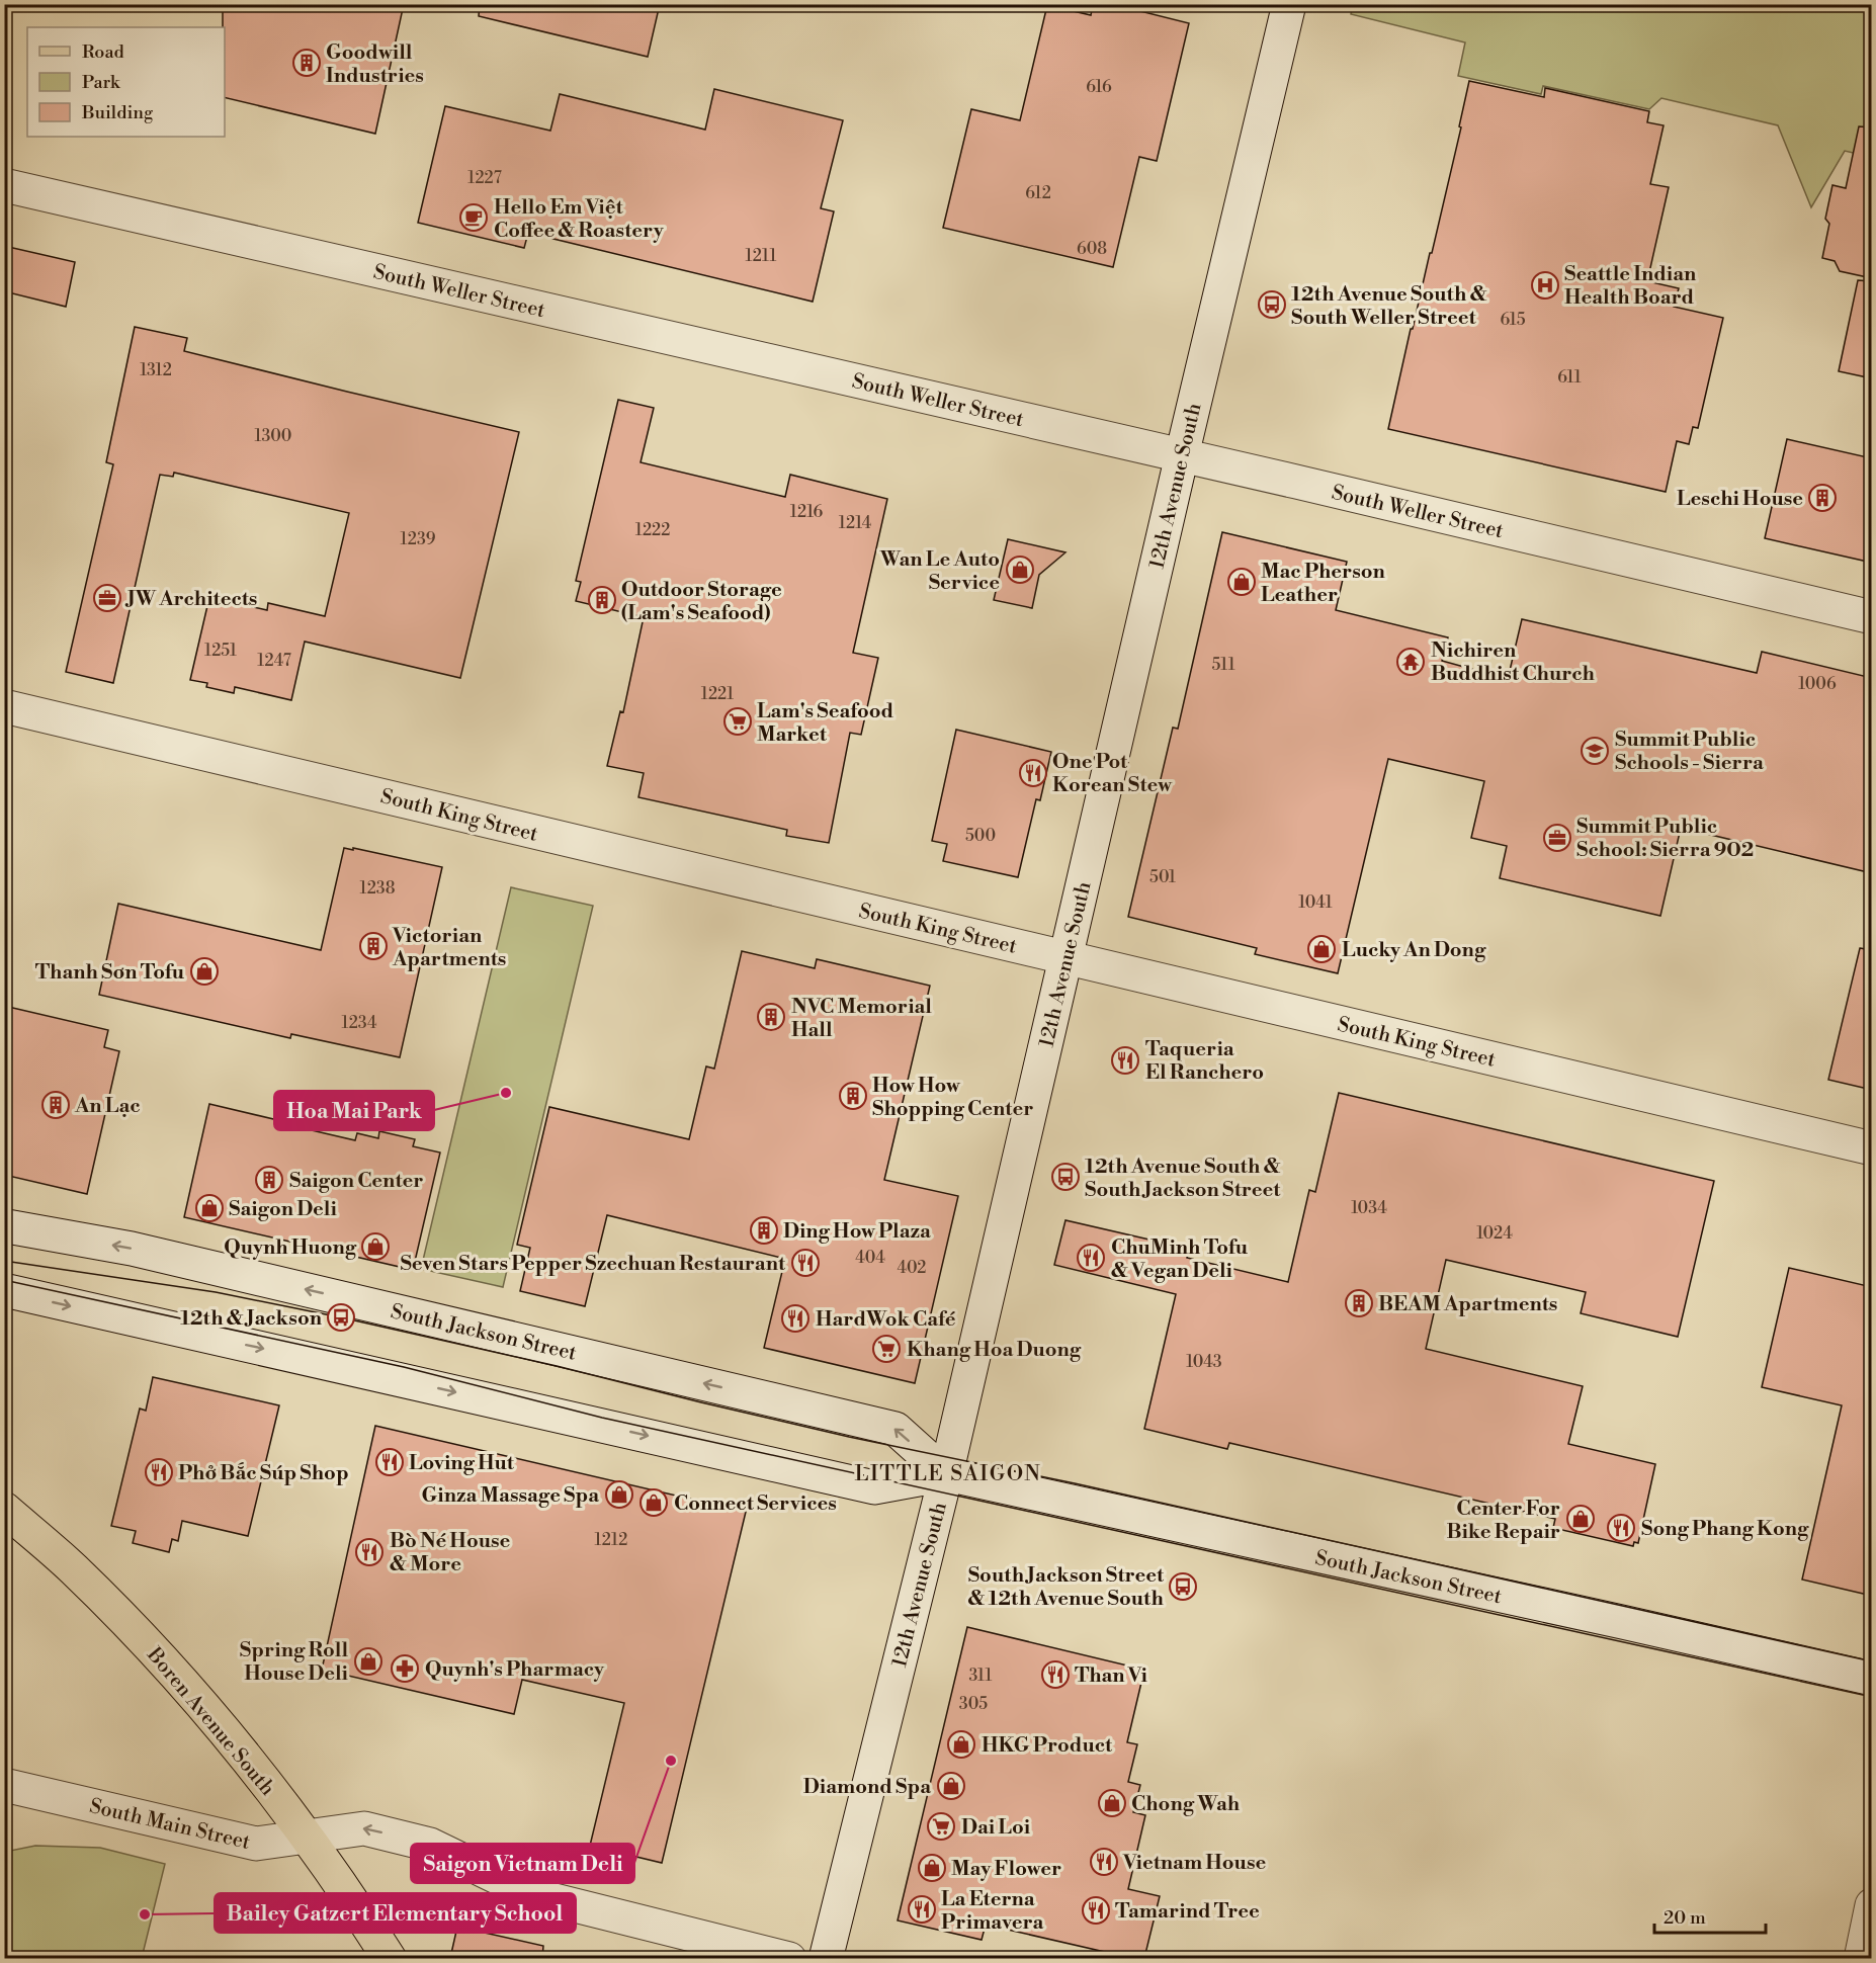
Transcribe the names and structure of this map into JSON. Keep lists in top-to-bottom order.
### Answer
{
  "streets": {
    "main road": [
      "South Weller Street",
      "12th Avenue South",
      "South King Street",
      "South Jackson Street",
      "Boren Avenue South",
      "South Main Street"
    ]
  },
  "crossings": [
    ["South Weller Street", "12th Avenue South"],
    ["12th Avenue South", "South King Street"],
    ["12th Avenue South", "South Jackson Street"],
    ["Boren Avenue South", "South Main Street"]
  ],
  "one_way": ["South Main Street"],
  "districts": ["LITTLE SAIGON"],
  "places": {
    "building": [
      "Goodwill Industries",
      "Leschi House",
      "Outdoor Storage (Lam's Seafood)",
      "Victorian Apartments",
      "NVC Memorial Hall",
      "How How Shopping Center",
      "An Lạc",
      "Saigon Center",
      "Ding How Plaza",
      "BEAM Apartments"
    ],
    "cafe": ["Hello Em Việt Coffee & Roastery"],
    "hospital": ["Seattle Indian Health Board"],
    "bus stop": [
      "12th Avenue South & South Weller Street",
      "12th Avenue South & South Jackson Street",
      "12th & Jackson",
      "South Jackson Street & 12th Avenue South"
    ],
    "shop": [
      "Wan Le Auto Service",
      "Mac Pherson Leather",
      "Lucky An Dong",
      "Thanh Sơn Tofu",
      "Saigon Deli",
      "Quynh Huong",
      "Ginza Massage Spa",
      "Connect Services",
      "Center For Bike Repair",
      "Spring Roll House Deli",
      "HKG Product",
      "Diamond Spa",
      "Chong Wah",
      "May Flower"
    ],
    "office": ["JW Architects", "Summit Public School: Sierra 902"],
    "temple": ["Nichiren Buddhist Church"],
    "supermarket": ["Lam's Seafood Market", "Khang Hoa Duong", "Dai Loi"],
    "school or university": ["Summit Public Schools - Sierra"],
    "restaurant": [
      "One Pot Korean Stew",
      "Taqueria El Ranchero",
      "ChuMinh Tofu & Vegan Deli",
      "Seven Stars Pepper Szechuan Restaurant",
      "HardWok Café",
      "Loving Hut",
      "Phở Bắc Súp Shop",
      "Song Phang Kong",
      "Bò Né House & More",
      "Than Vi",
      "Vietnam House",
      "La Eterna Primavera",
      "Tamarind Tree"
    ],
    "other": ["Hoa Mai Park", "Saigon Vietnam Deli", "Bailey Gatzert Elementary School"],
    "pharmacy": ["Quynh's Pharmacy"]
  },
  "house_numbers": [
    "616",
    "1227",
    "612",
    "608",
    "1211",
    "615",
    "1312",
    "611",
    "1300",
    "1216",
    "1214",
    "1222",
    "1239",
    "1251",
    "1247",
    "511",
    "1006",
    "1221",
    "500",
    "501",
    "1238",
    "1041",
    "1234",
    "1034",
    "1024",
    "404",
    "402",
    "1043",
    "1212",
    "311",
    "305"
  ],
  "legend": ["Road", "Park", "Building"],
  "scale_bar": "20 m"
}
